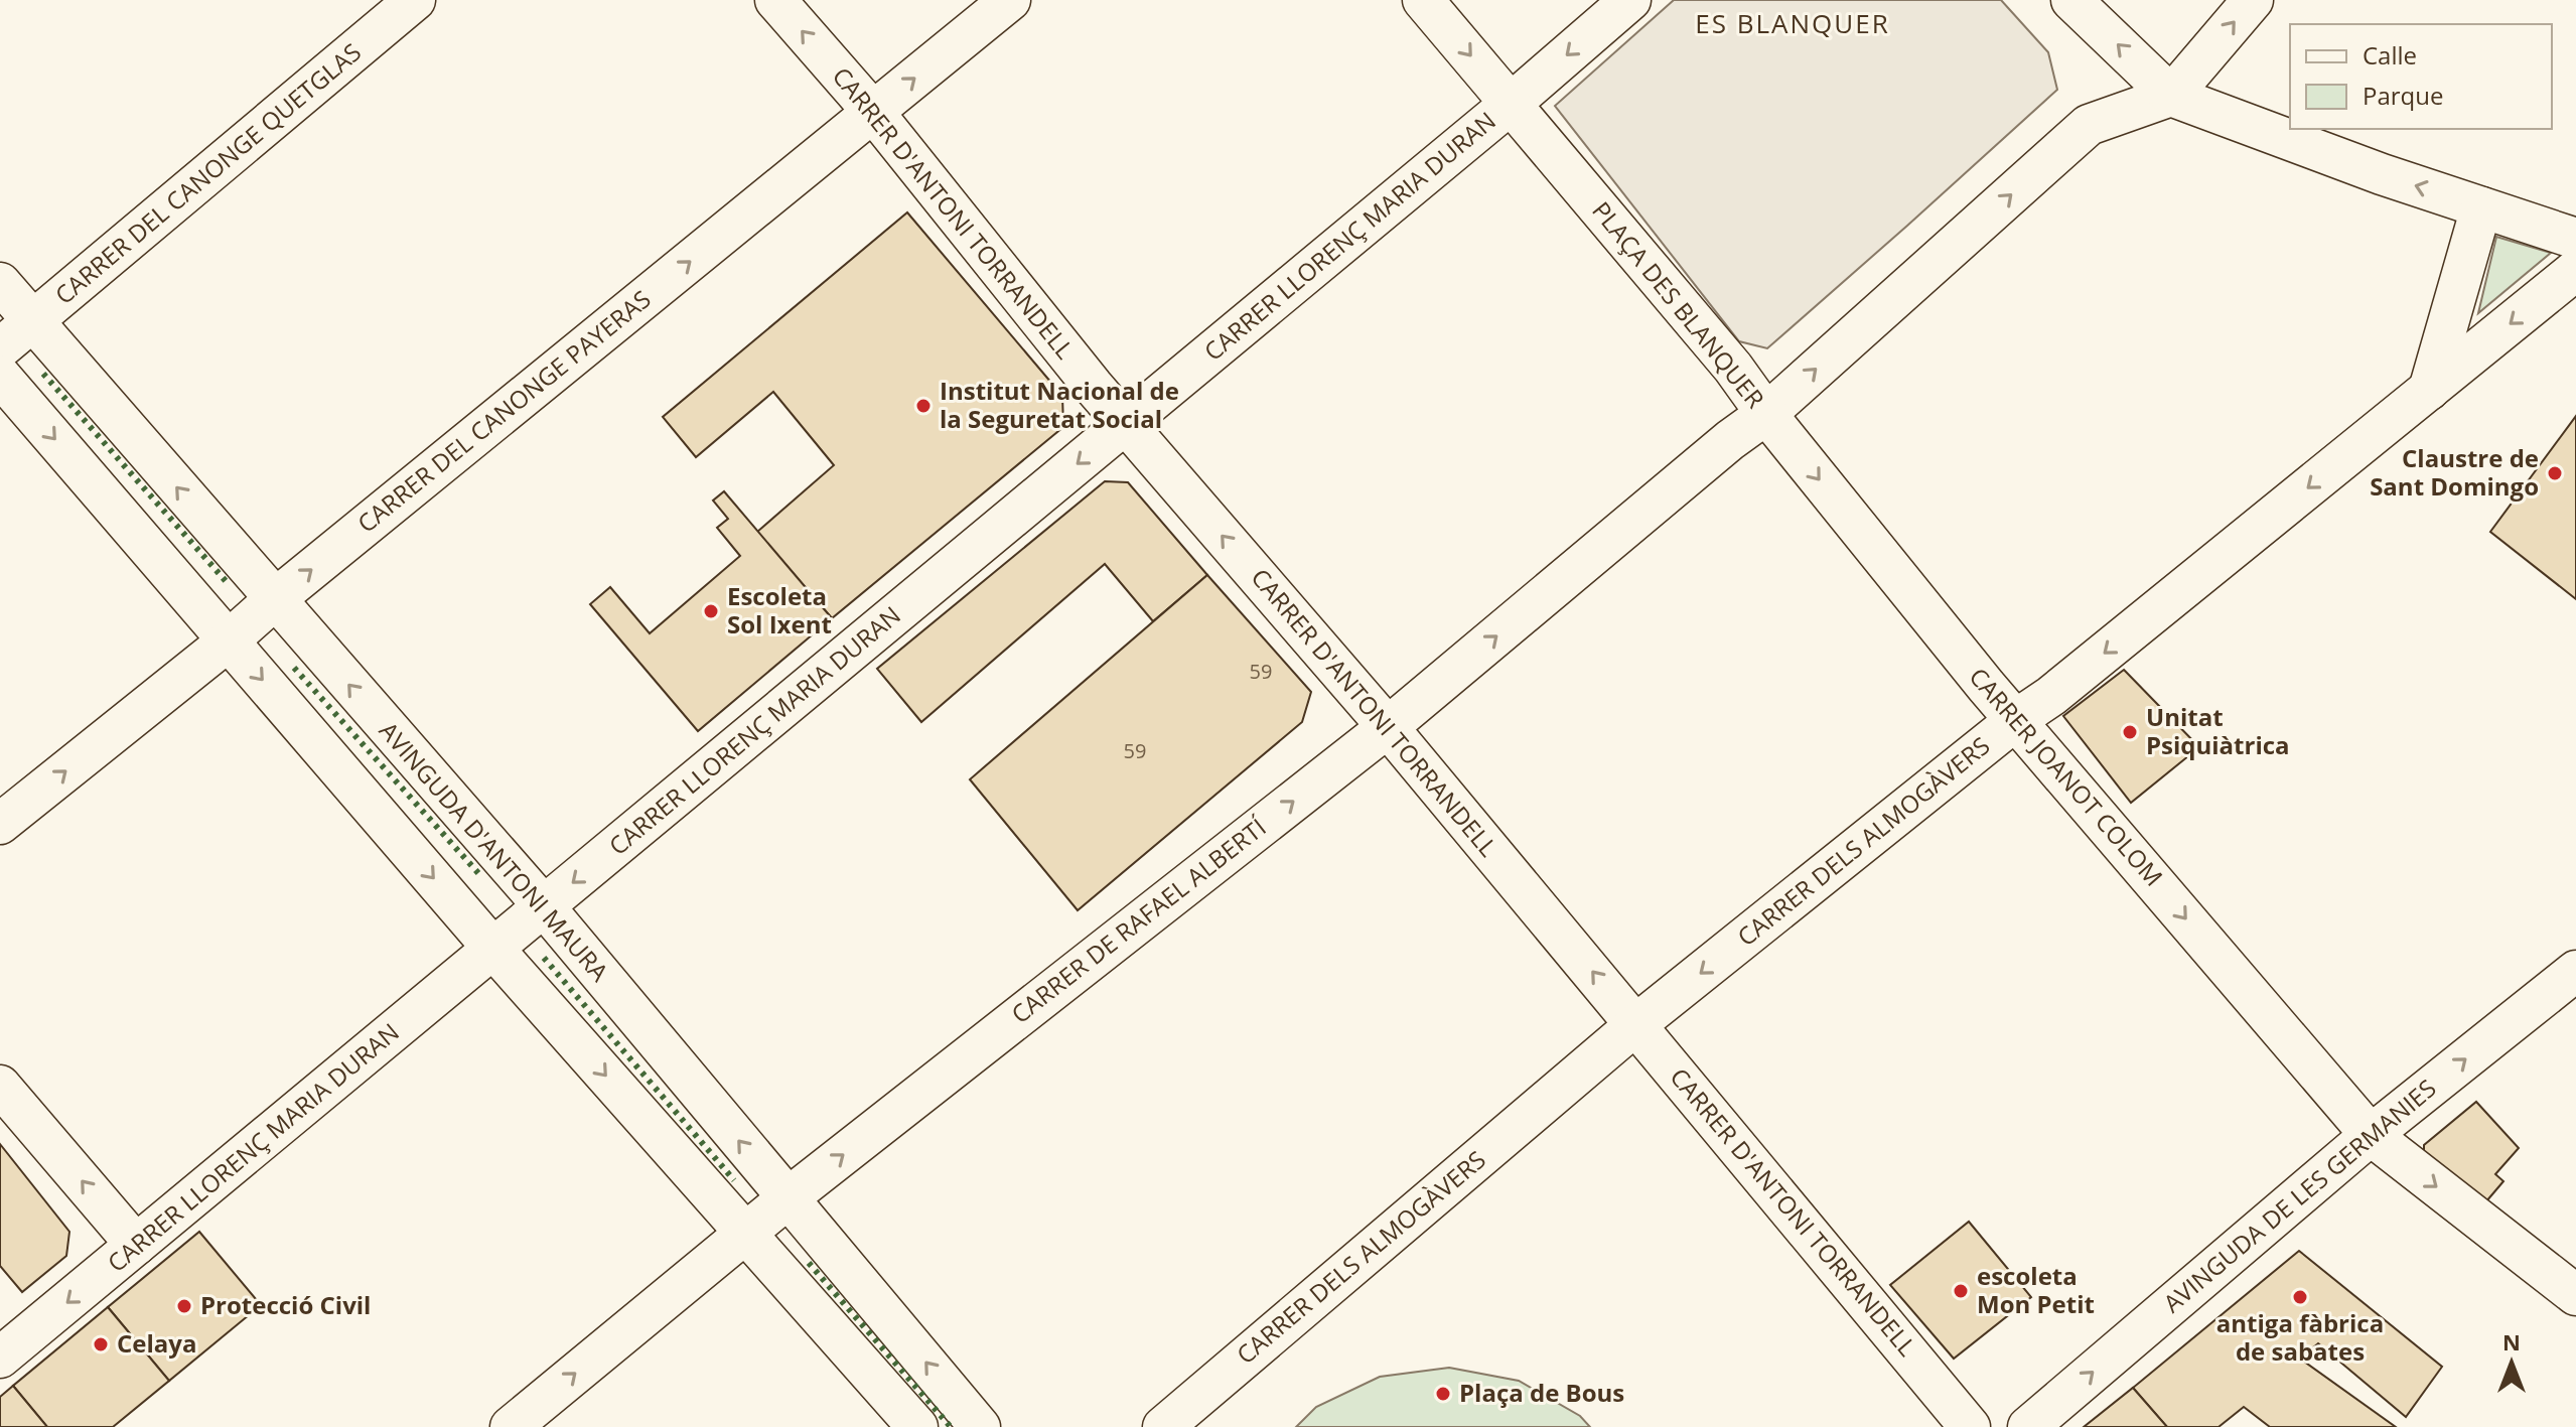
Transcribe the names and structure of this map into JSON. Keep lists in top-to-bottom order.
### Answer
{
  "streets": {
    "street": [
      "CARRER DEL CANONGE QUETGLAS",
      "CARRER D'ANTONI TORRANDELL",
      "CARRER LLORENÇ MARIA DURAN",
      "PLAÇA DES BLANQUER",
      "CARRER DEL CANONGE PAYERAS",
      "CARRER JOANOT COLOM",
      "CARRER DELS ALMOGÀVERS",
      "AVINGUDA D'ANTONI MAURA",
      "CARRER DE RAFAEL ALBERTÍ",
      "AVINGUDA DE LES GERMANIES"
    ]
  },
  "crossings": [
    ["CARRER DEL CANONGE QUETGLAS", "AVINGUDA D'ANTONI MAURA"],
    ["CARRER D'ANTONI TORRANDELL", "CARRER LLORENÇ MARIA DURAN"],
    ["CARRER D'ANTONI TORRANDELL", "CARRER DEL CANONGE PAYERAS"],
    ["CARRER D'ANTONI TORRANDELL", "CARRER DELS ALMOGÀVERS"],
    ["CARRER D'ANTONI TORRANDELL", "CARRER DE RAFAEL ALBERTÍ"],
    ["CARRER LLORENÇ MARIA DURAN", "PLAÇA DES BLANQUER"],
    ["CARRER LLORENÇ MARIA DURAN", "AVINGUDA D'ANTONI MAURA"],
    ["PLAÇA DES BLANQUER", "CARRER JOANOT COLOM"],
    ["PLAÇA DES BLANQUER", "CARRER DE RAFAEL ALBERTÍ"],
    ["CARRER DEL CANONGE PAYERAS", "AVINGUDA D'ANTONI MAURA"],
    ["CARRER JOANOT COLOM", "CARRER DELS ALMOGÀVERS"],
    ["CARRER JOANOT COLOM", "CARRER DE RAFAEL ALBERTÍ"],
    ["CARRER JOANOT COLOM", "AVINGUDA DE LES GERMANIES"],
    ["AVINGUDA D'ANTONI MAURA", "CARRER DE RAFAEL ALBERTÍ"]
  ],
  "one_way": [
    "CARRER D'ANTONI TORRANDELL",
    "CARRER LLORENÇ MARIA DURAN",
    "PLAÇA DES BLANQUER",
    "CARRER DEL CANONGE PAYERAS",
    "CARRER JOANOT COLOM",
    "CARRER DELS ALMOGÀVERS",
    "CARRER DE RAFAEL ALBERTÍ",
    "AVINGUDA DE LES GERMANIES"
  ],
  "districts": ["ES BLANQUER"],
  "places": [
    "Institut Nacional de la Seguretat Social",
    "Claustre de Sant Domingo",
    "Escoleta Sol Ixent",
    "Unitat Psiquiàtrica",
    "escoleta Mon Petit",
    "antiga fàbrica de sabates",
    "Protecció Civil",
    "Celaya",
    "Plaça de Bous"
  ],
  "house_numbers": ["59", "59"],
  "legend": ["Calle", "Parque"],
  "north": "top"
}
